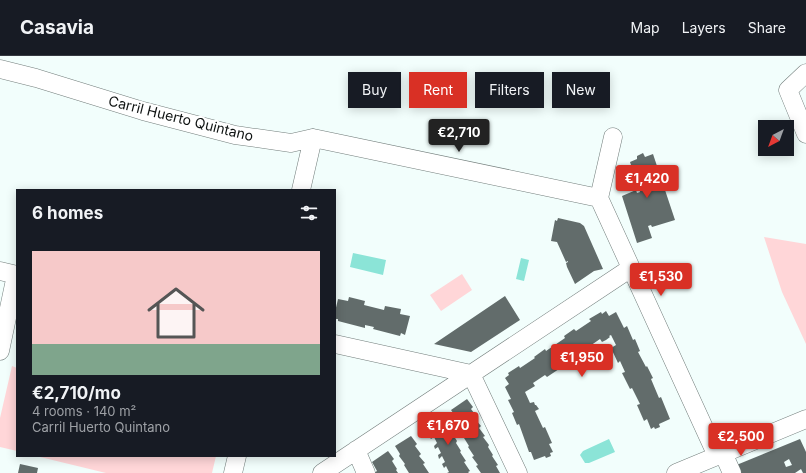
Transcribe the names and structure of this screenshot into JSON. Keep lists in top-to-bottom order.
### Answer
{
  "streets": {
    "street": ["Carril Huerto Quintano"]
  },
  "north": "bottom left",
  "page": {
    "header": "Casavia",
    "nav": ["Map", "Layers", "Share"],
    "chip": [
      "Buy",
      "Rent",
      "Filters",
      "New"
    ],
    "price": [
      "€2,710",
      "€1,420",
      "€1,530",
      "€1,950",
      "€1,670",
      "€2,500"
    ],
    "heading": "6 homes",
    "list": [
      {
        "name": "€2,710/mo",
        "note": "4 rooms · 140 m² · Carril Huerto Quintano"
      }
    ]
  }
}
